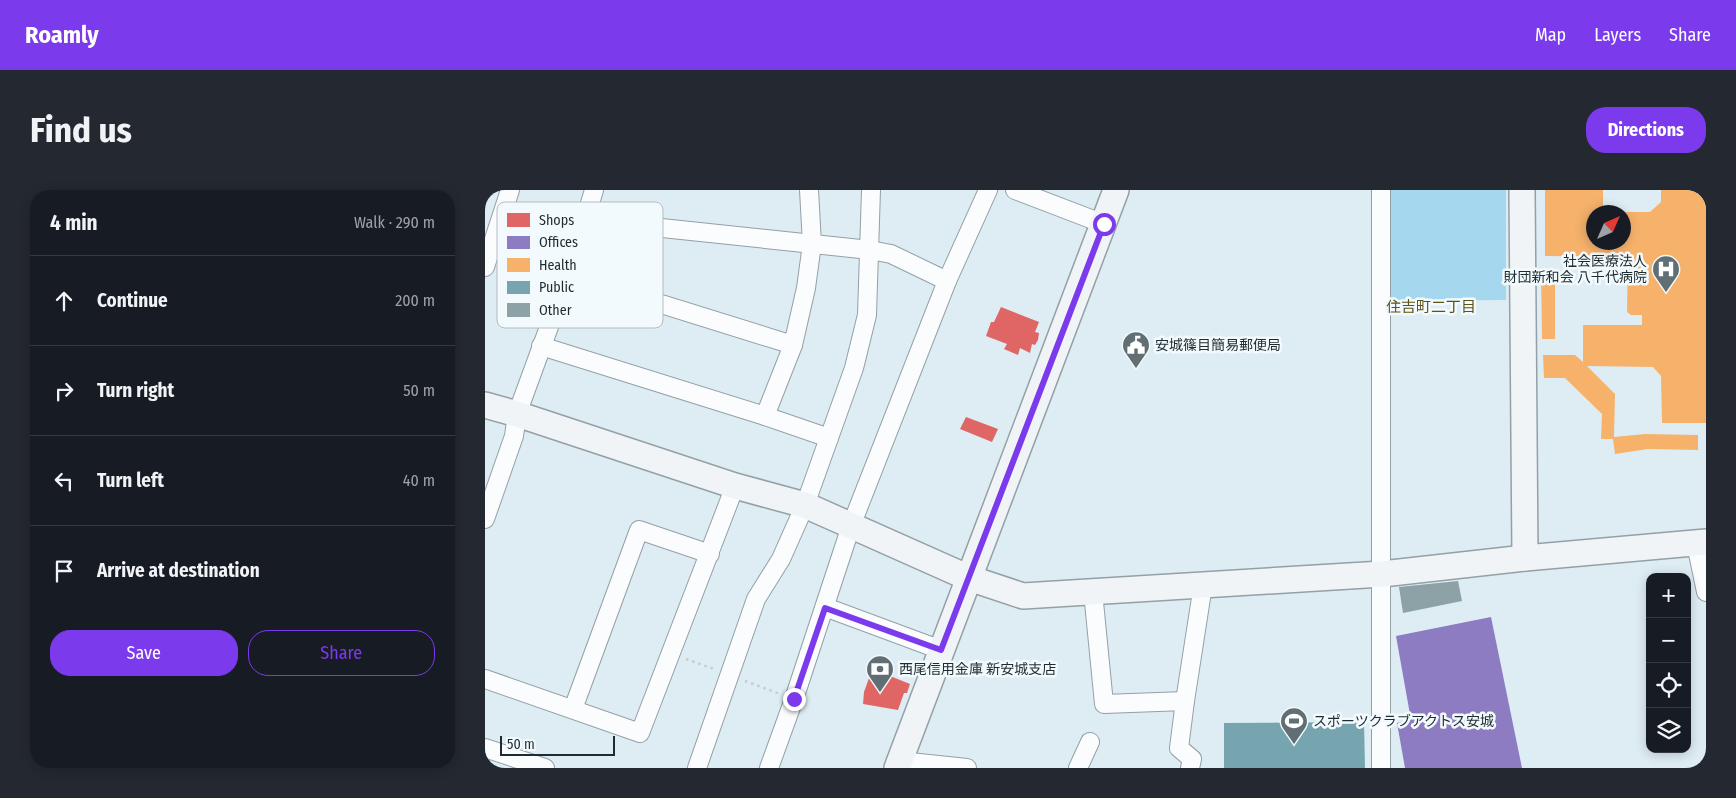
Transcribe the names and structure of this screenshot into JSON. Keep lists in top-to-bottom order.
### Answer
{
  "districts": ["住吉町二丁目"],
  "places": {
    "hospital": ["社会医療法人 財団新和会 八千代病院"],
    "public building": ["安城篠目簡易郵便局"],
    "bank": ["西尾信用金庫 新安城支店"],
    "sports": ["スポーツクラブアクトス安城"]
  },
  "legend": [
    "Shops",
    "Offices",
    "Health",
    "Public",
    "Other"
  ],
  "scale_bar": "50 m",
  "north": "top right",
  "page": {
    "header": "Roamly",
    "nav": ["Map", "Layers", "Share"],
    "buttons": [
      "Directions",
      ["Save", "Share"]
    ],
    "title": "Find us",
    "heading": ["4 min", "Walk · 290 m"],
    "list": [
      ["Continue", "200 m"],
      ["Turn right", "50 m"],
      ["Turn left", "40 m"],
      "Arrive at destination"
    ],
    "map_buttons": ["+", "−"],
    "scale": "50 m"
  }
}
